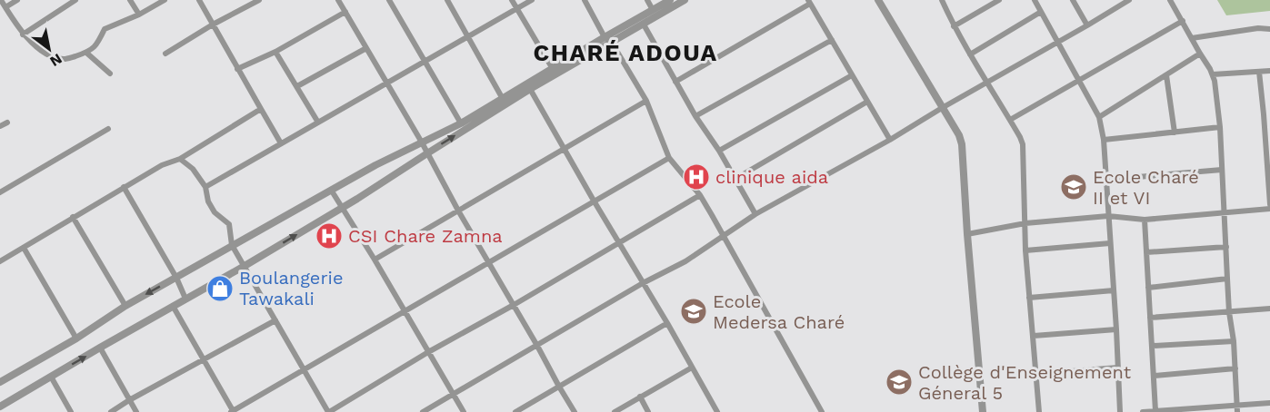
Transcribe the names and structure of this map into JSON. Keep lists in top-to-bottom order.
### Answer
{
  "districts": ["CHARÉ ADOUA"],
  "places": {
    "hospital": ["clinique aida", "CSI Chare Zamna"],
    "school or university": ["Ecole Charé II et VI", "Ecole Medersa Charé", "Collège d'Enseignement Géneral 5"],
    "shop": ["Boulangerie Tawakali"]
  },
  "north": "bottom right"
}
